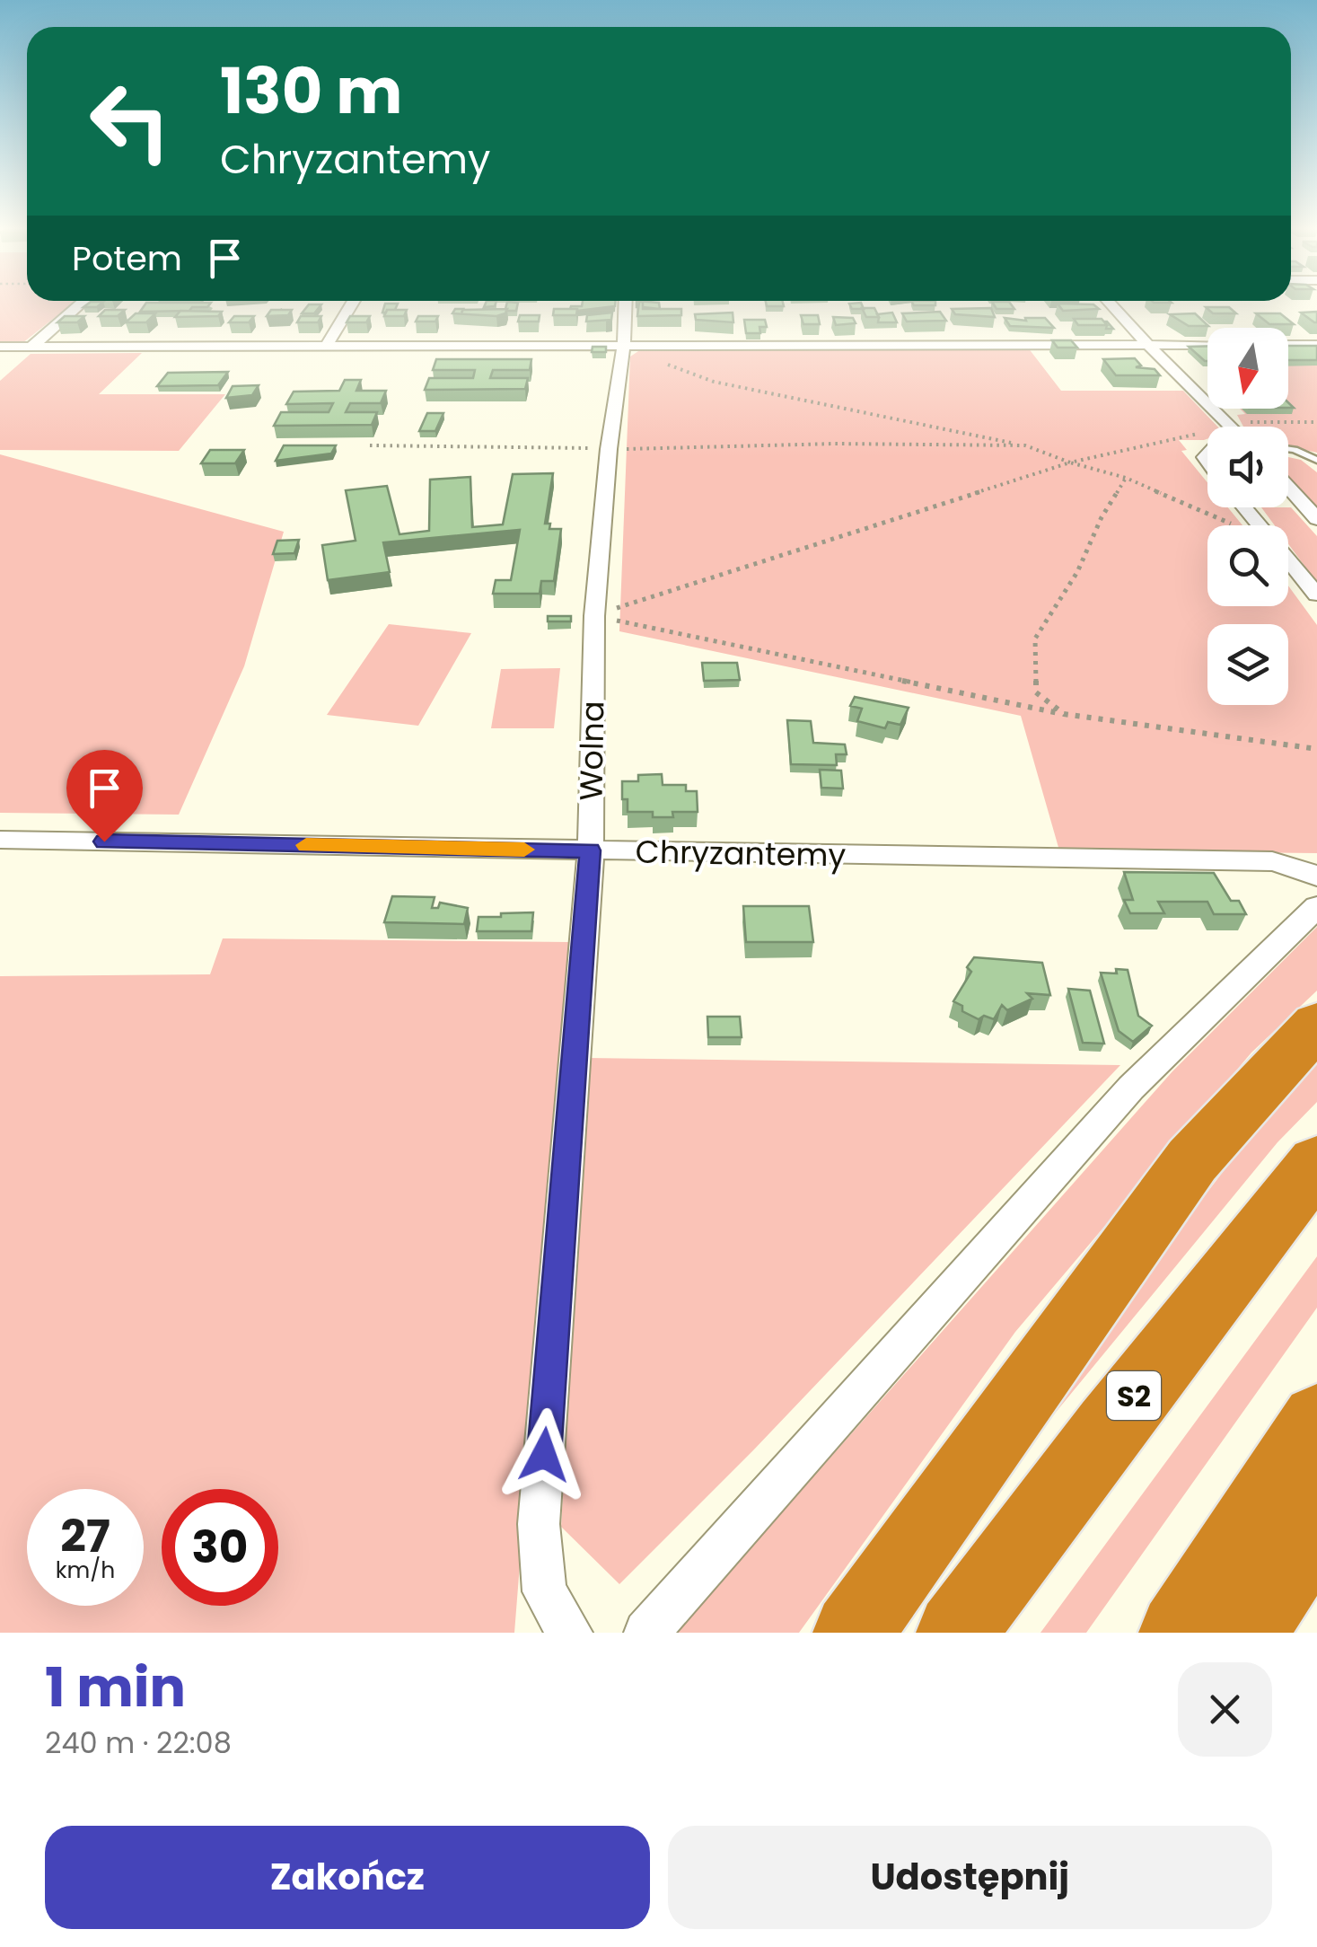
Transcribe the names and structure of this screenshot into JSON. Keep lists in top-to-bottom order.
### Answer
{
  "streets": {
    "highway": ["S2"],
    "street": ["Wolna", "Chryzantemy"]
  },
  "crossings": [
    ["Wolna", "Chryzantemy"]
  ],
  "north": "bottom",
  "page": {
    "turn": ["130 m", "Chryzantemy"],
    "then": "Potem",
    "speed": "27 km/h",
    "limit": "30",
    "heading": ["1 min", "240 m · 22:08"],
    "buttons": ["Zakończ", "Udostępnij"]
  }
}
